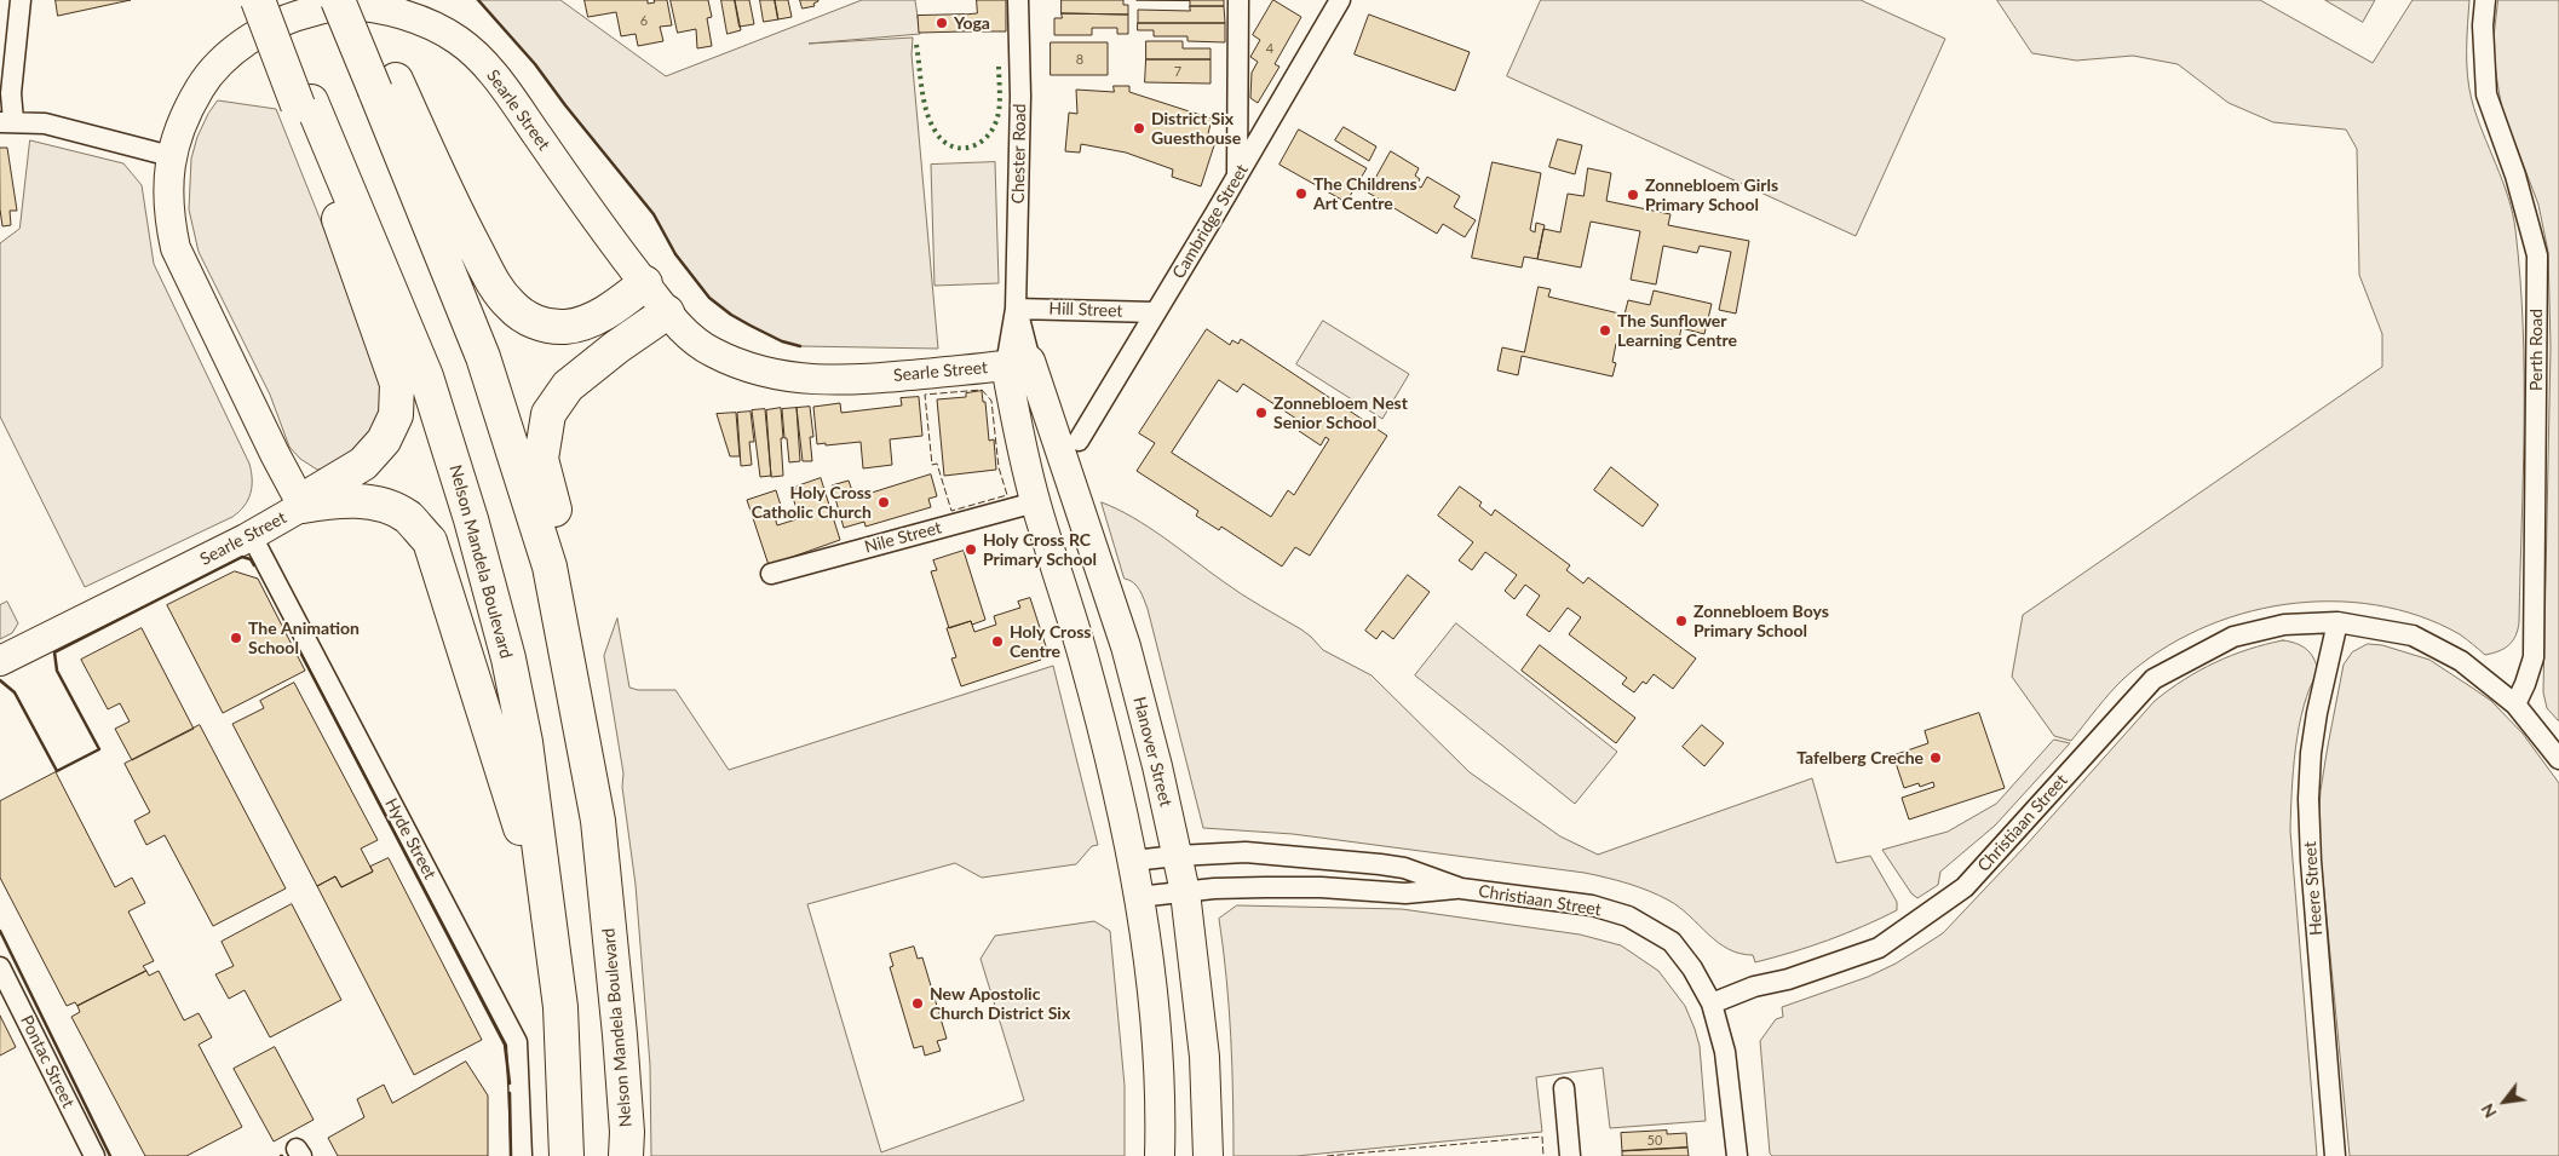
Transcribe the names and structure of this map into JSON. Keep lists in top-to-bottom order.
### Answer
{
  "streets": {
    "highway": ["Nelson Mandela Boulevard"],
    "street": [
      "Searle Street",
      "Chester Road",
      "Cambridge Street",
      "Hill Street",
      "Perth Road",
      "Nile Street",
      "Hanover Street",
      "Christiaan Street",
      "Hyde Street",
      "Heere Street",
      "Pontac Street"
    ]
  },
  "crossings": [
    ["Searle Street", "Chester Road"],
    ["Searle Street", "Hanover Street"],
    ["Searle Street", "Hyde Street"],
    ["Chester Road", "Hill Street"],
    ["Chester Road", "Hanover Street"],
    ["Cambridge Street", "Hill Street"],
    ["Perth Road", "Christiaan Street"],
    ["Hanover Street", "Christiaan Street"],
    ["Christiaan Street", "Heere Street"]
  ],
  "places": [
    "Yoga",
    "District Six Guesthouse",
    "The Childrens Art Centre",
    "Zonnebloem Girls Primary School",
    "The Sunflower Learning Centre",
    "Zonnebloem Nest Senior School",
    "Holy Cross Catholic Church",
    "Holy Cross RC Primary School",
    "Zonnebloem Boys Primary School",
    "The Animation School",
    "Holy Cross Centre",
    "Tafelberg Creche",
    "New Apostolic Church District Six"
  ],
  "house_numbers": [
    "6",
    "4",
    "8",
    "7",
    "50"
  ],
  "north": "bottom left"
}
